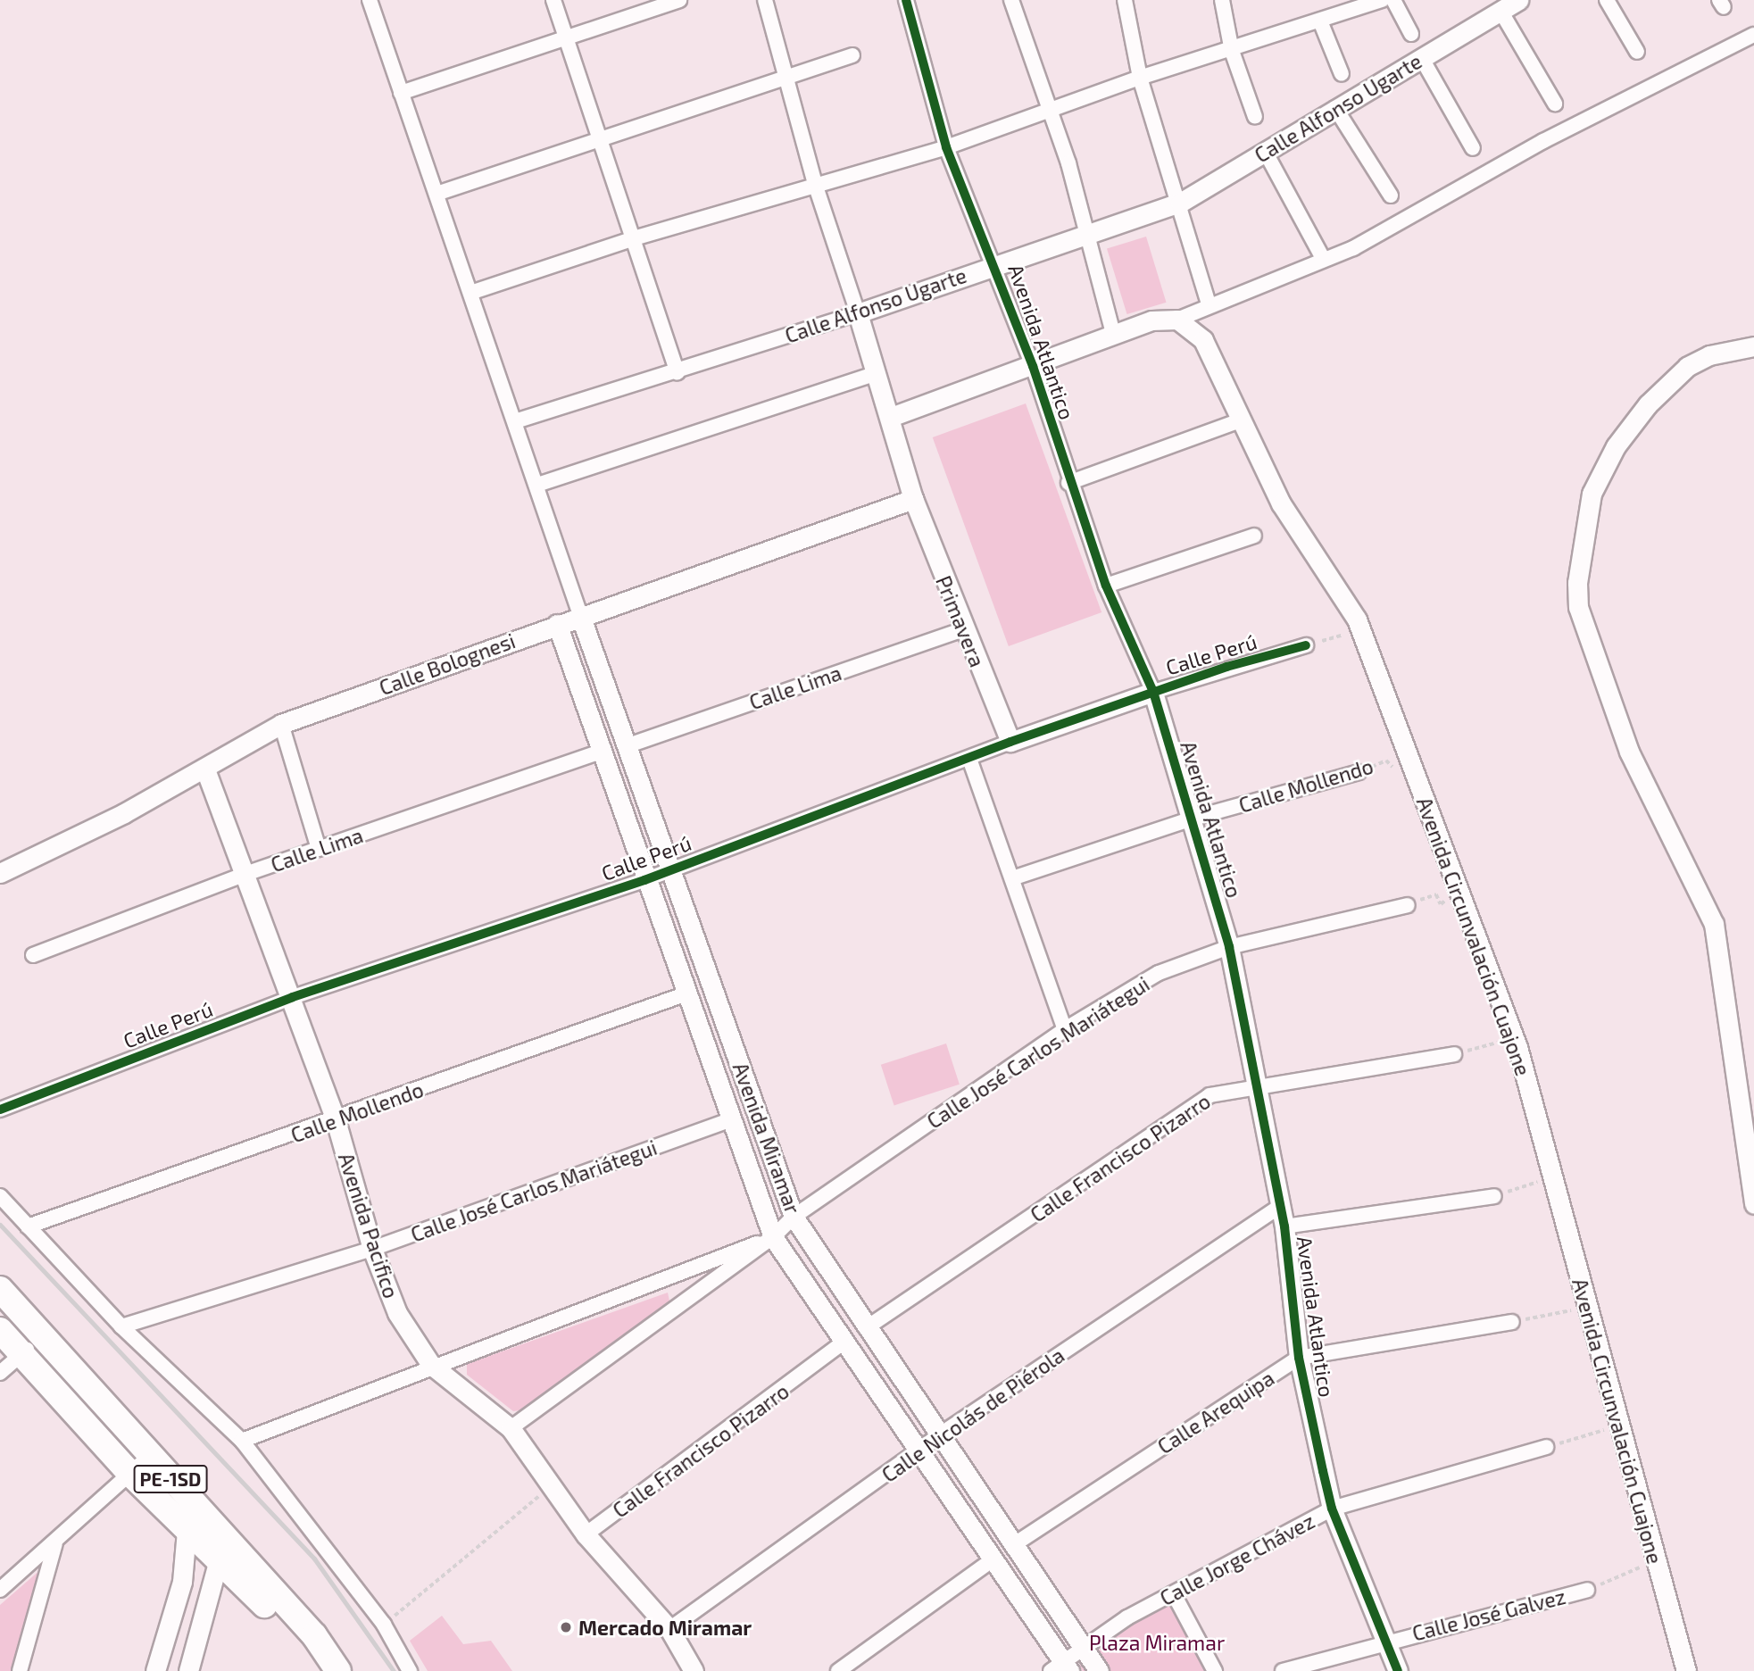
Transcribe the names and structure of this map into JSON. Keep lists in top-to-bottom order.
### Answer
{
  "streets": {
    "highway": ["PE-1SD"],
    "main road": [
      "Calle Alfonso Ugarte",
      "Avenida Atlantico",
      "Primavera",
      "Calle Perú",
      "Calle Bolognesi",
      "Avenida Circunvalación Cuajone",
      "Avenida Miramar",
      "Avenida Pacifico"
    ],
    "street": [
      "Calle Lima",
      "Calle Mollendo",
      "Calle José Carlos Mariátegui",
      "Calle Francisco Pizarro",
      "Calle Arequipa",
      "Calle Nicolás de Piérola",
      "Calle Jorge Chávez",
      "Calle José Galvez"
    ]
  },
  "crossings": [
    ["Calle Alfonso Ugarte", "Avenida Atlantico"],
    ["Calle Alfonso Ugarte", "Primavera"],
    ["Avenida Atlantico", "Calle Perú"],
    ["Avenida Atlantico", "Calle Mollendo"],
    ["Avenida Atlantico", "Calle José Carlos Mariátegui"],
    ["Avenida Atlantico", "Calle Francisco Pizarro"],
    ["Avenida Atlantico", "Calle Arequipa"],
    ["Avenida Atlantico", "Calle Nicolás de Piérola"],
    ["Avenida Atlantico", "Calle Jorge Chávez"],
    ["Avenida Atlantico", "Calle José Galvez"],
    ["Primavera", "Calle Perú"],
    ["Primavera", "Calle Bolognesi"],
    ["Primavera", "Calle Lima"],
    ["Calle Perú", "Avenida Miramar"],
    ["Calle Perú", "Avenida Pacifico"],
    ["Calle Bolognesi", "Avenida Miramar"],
    ["Calle Bolognesi", "Avenida Pacifico"],
    ["Calle Lima", "Avenida Miramar"],
    ["Calle Lima", "Avenida Pacifico"],
    ["Calle Mollendo", "Avenida Circunvalación Cuajone"],
    ["Calle Mollendo", "Avenida Miramar"],
    ["Calle Mollendo", "Avenida Pacifico"],
    ["Avenida Circunvalación Cuajone", "Calle José Galvez"],
    ["Calle José Carlos Mariátegui", "Avenida Miramar"],
    ["Calle José Carlos Mariátegui", "Avenida Pacifico"],
    ["Avenida Miramar", "Calle Francisco Pizarro"],
    ["Avenida Miramar", "Calle Arequipa"],
    ["Avenida Miramar", "Calle Nicolás de Piérola"],
    ["Avenida Miramar", "Calle Jorge Chávez"],
    ["Calle Francisco Pizarro", "Avenida Pacifico"],
    ["Avenida Pacifico", "Calle Nicolás de Piérola"]
  ],
  "parks": ["Plaza Miramar"],
  "places": ["Mercado Miramar"]
}
